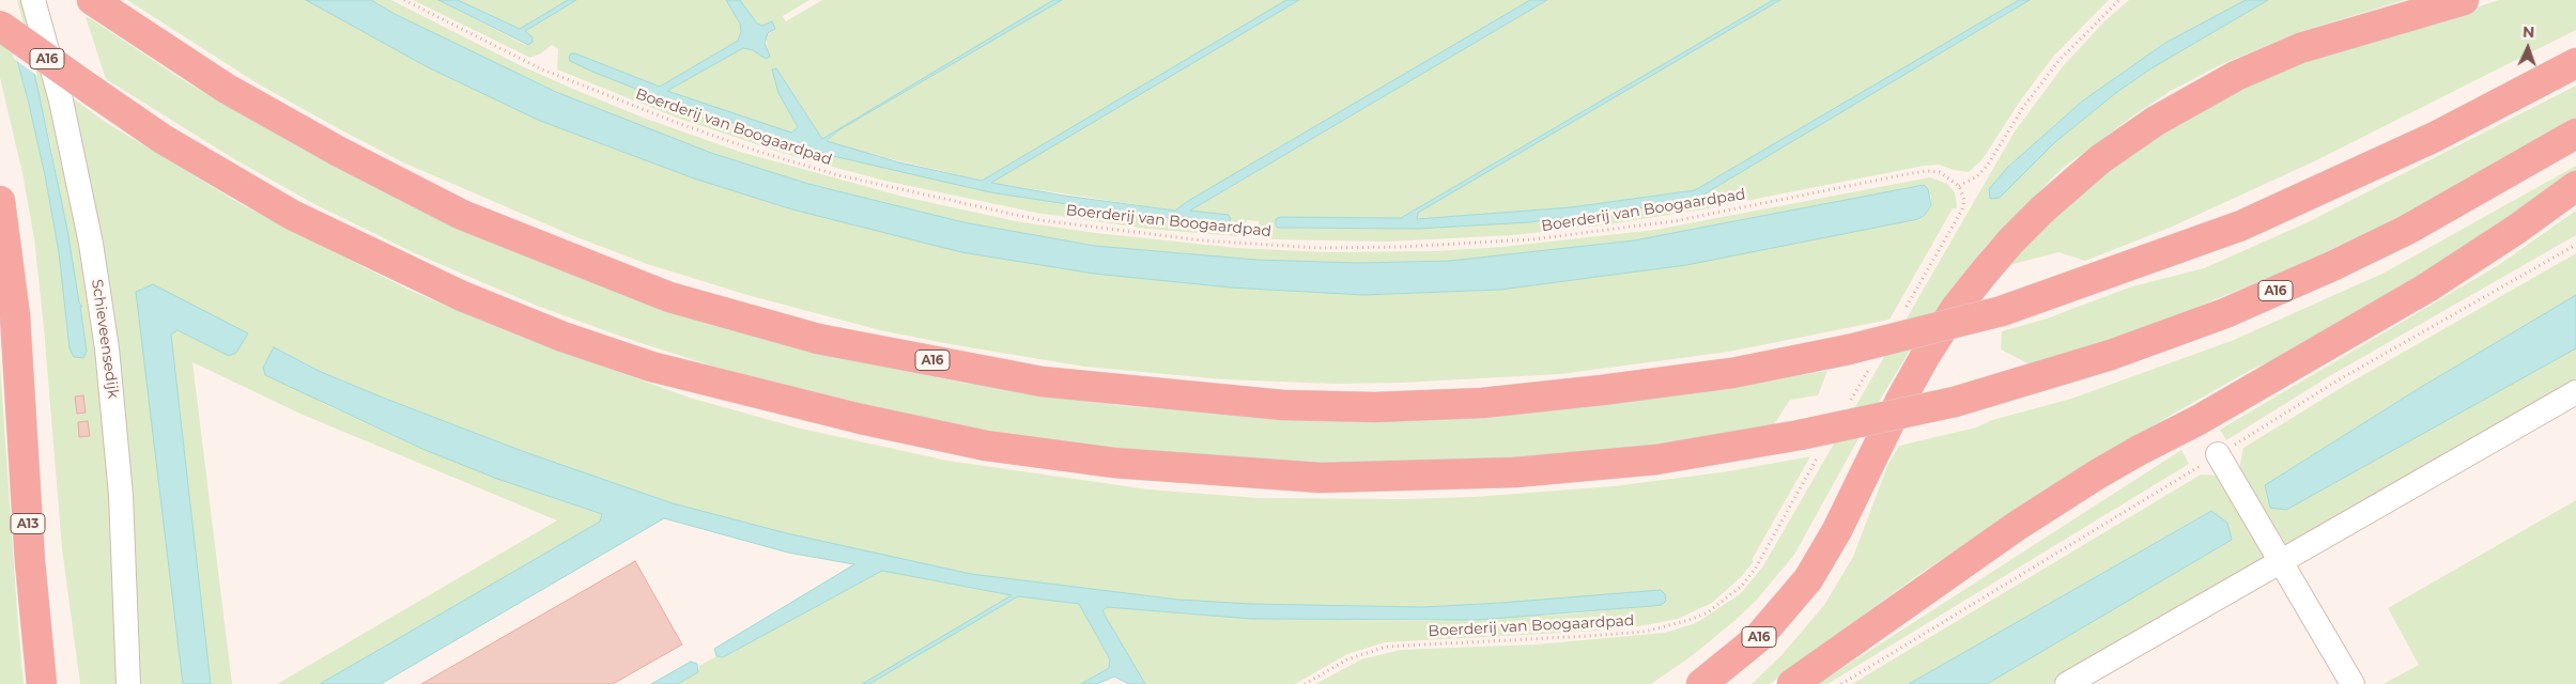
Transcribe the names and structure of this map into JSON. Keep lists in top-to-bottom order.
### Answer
{
  "streets": {
    "highway": ["A16", "A13"],
    "street": ["Schieveensedijk"],
    "path": ["Boerderij van Boogaardpad"]
  },
  "crossings": [
    ["A16", "Boerderij van Boogaardpad"]
  ],
  "north": "top"
}
